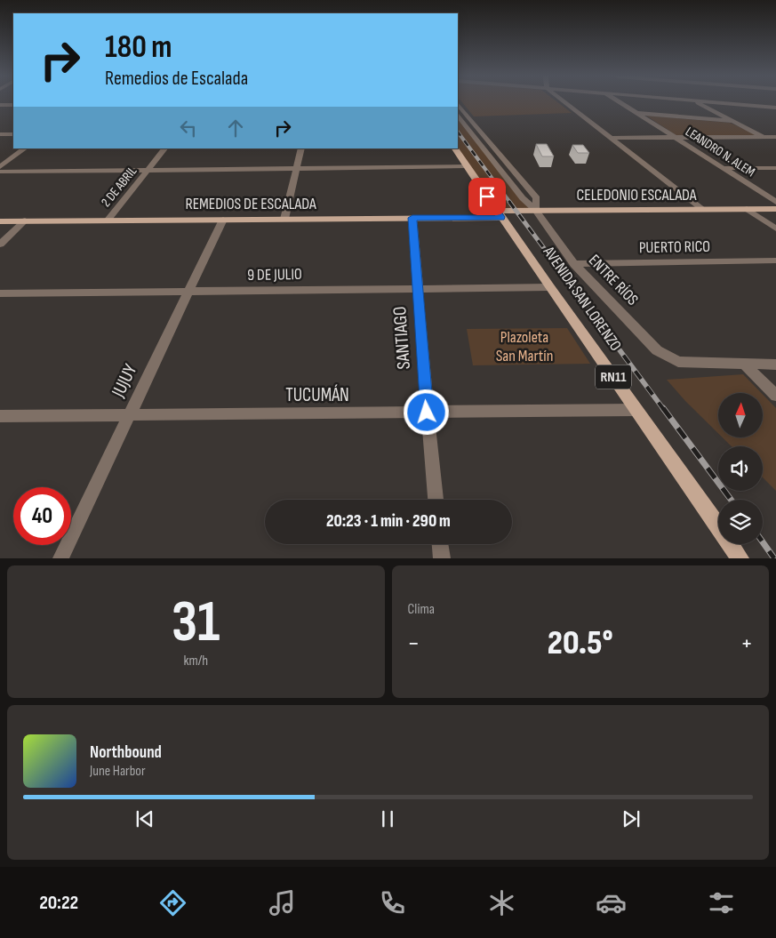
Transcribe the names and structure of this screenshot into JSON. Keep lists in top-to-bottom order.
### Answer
{
  "streets": {
    "main road": [
      "CELEDONIO ESCALADA",
      "REMEDIOS DE ESCALADA",
      "AVENIDA SAN LORENZO",
      "RN11"
    ],
    "street": [
      "LEANDRO N. ALEM",
      "2 DE ABRIL",
      "PUERTO RICO",
      "9 DE JULIO",
      "ENTRE RÍOS",
      "SANTIAGO",
      "JUJUY",
      "TUCUMÁN"
    ]
  },
  "crossings": [
    ["2 DE ABRIL", "REMEDIOS DE ESCALADA"],
    ["CELEDONIO ESCALADA", "REMEDIOS DE ESCALADA"],
    ["CELEDONIO ESCALADA", "ENTRE RÍOS"],
    ["CELEDONIO ESCALADA", "AVENIDA SAN LORENZO"],
    ["REMEDIOS DE ESCALADA", "AVENIDA SAN LORENZO"],
    ["REMEDIOS DE ESCALADA", "SANTIAGO"],
    ["REMEDIOS DE ESCALADA", "JUJUY"],
    ["PUERTO RICO", "ENTRE RÍOS"],
    ["9 DE JULIO", "AVENIDA SAN LORENZO"],
    ["9 DE JULIO", "SANTIAGO"],
    ["9 DE JULIO", "JUJUY"],
    ["AVENIDA SAN LORENZO", "TUCUMÁN"],
    ["SANTIAGO", "TUCUMÁN"],
    ["JUJUY", "TUCUMÁN"]
  ],
  "parks": ["Plazoleta San Martín"],
  "north": "top",
  "page": {
    "turn": ["180 m", "Remedios de Escalada"],
    "limit": "40",
    "trip": "20:23 · 1 min · 290 m",
    "tile": [
      ["31", "km/h"],
      "Clima"
    ],
    "heat": ["−", "20.5°", "+"],
    "song": ["Northbound", "June Harbor"],
    "tabs": "20:22"
  }
}
